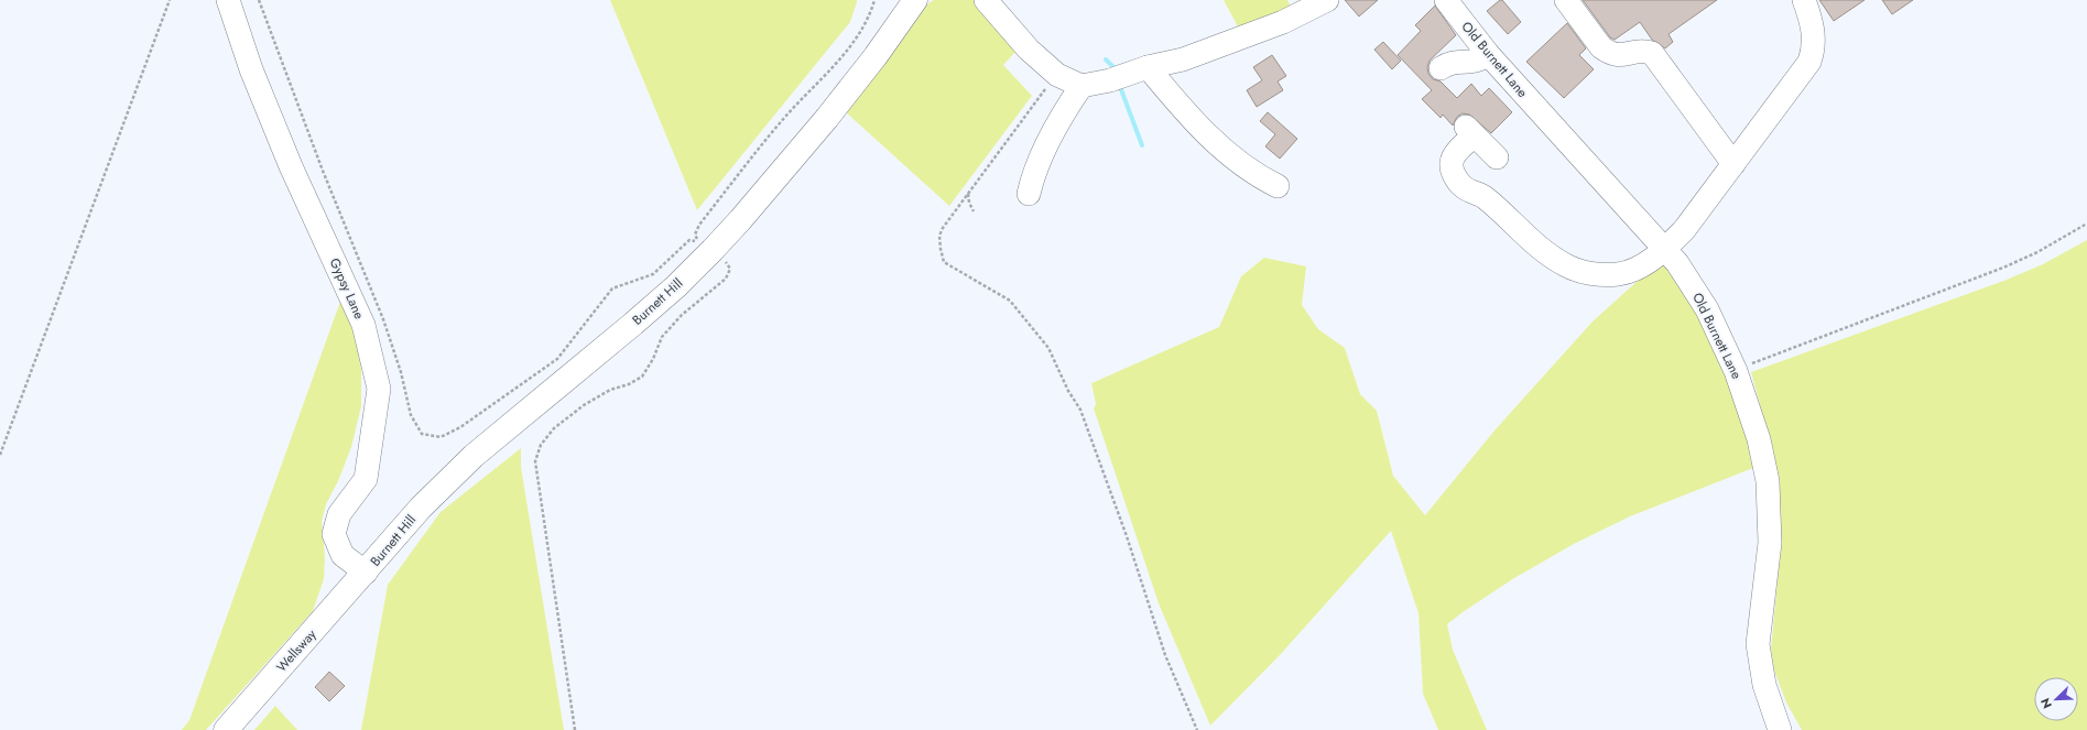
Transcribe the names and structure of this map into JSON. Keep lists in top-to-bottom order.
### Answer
{
  "streets": {
    "main road": ["Burnett Hill", "Wellsway"],
    "street": ["Old Burnett Lane", "Gypsy Lane"]
  },
  "crossings": [
    ["Gypsy Lane", "Burnett Hill"],
    ["Gypsy Lane", "Wellsway"],
    ["Burnett Hill", "Wellsway"]
  ],
  "north": "bottom left"
}
